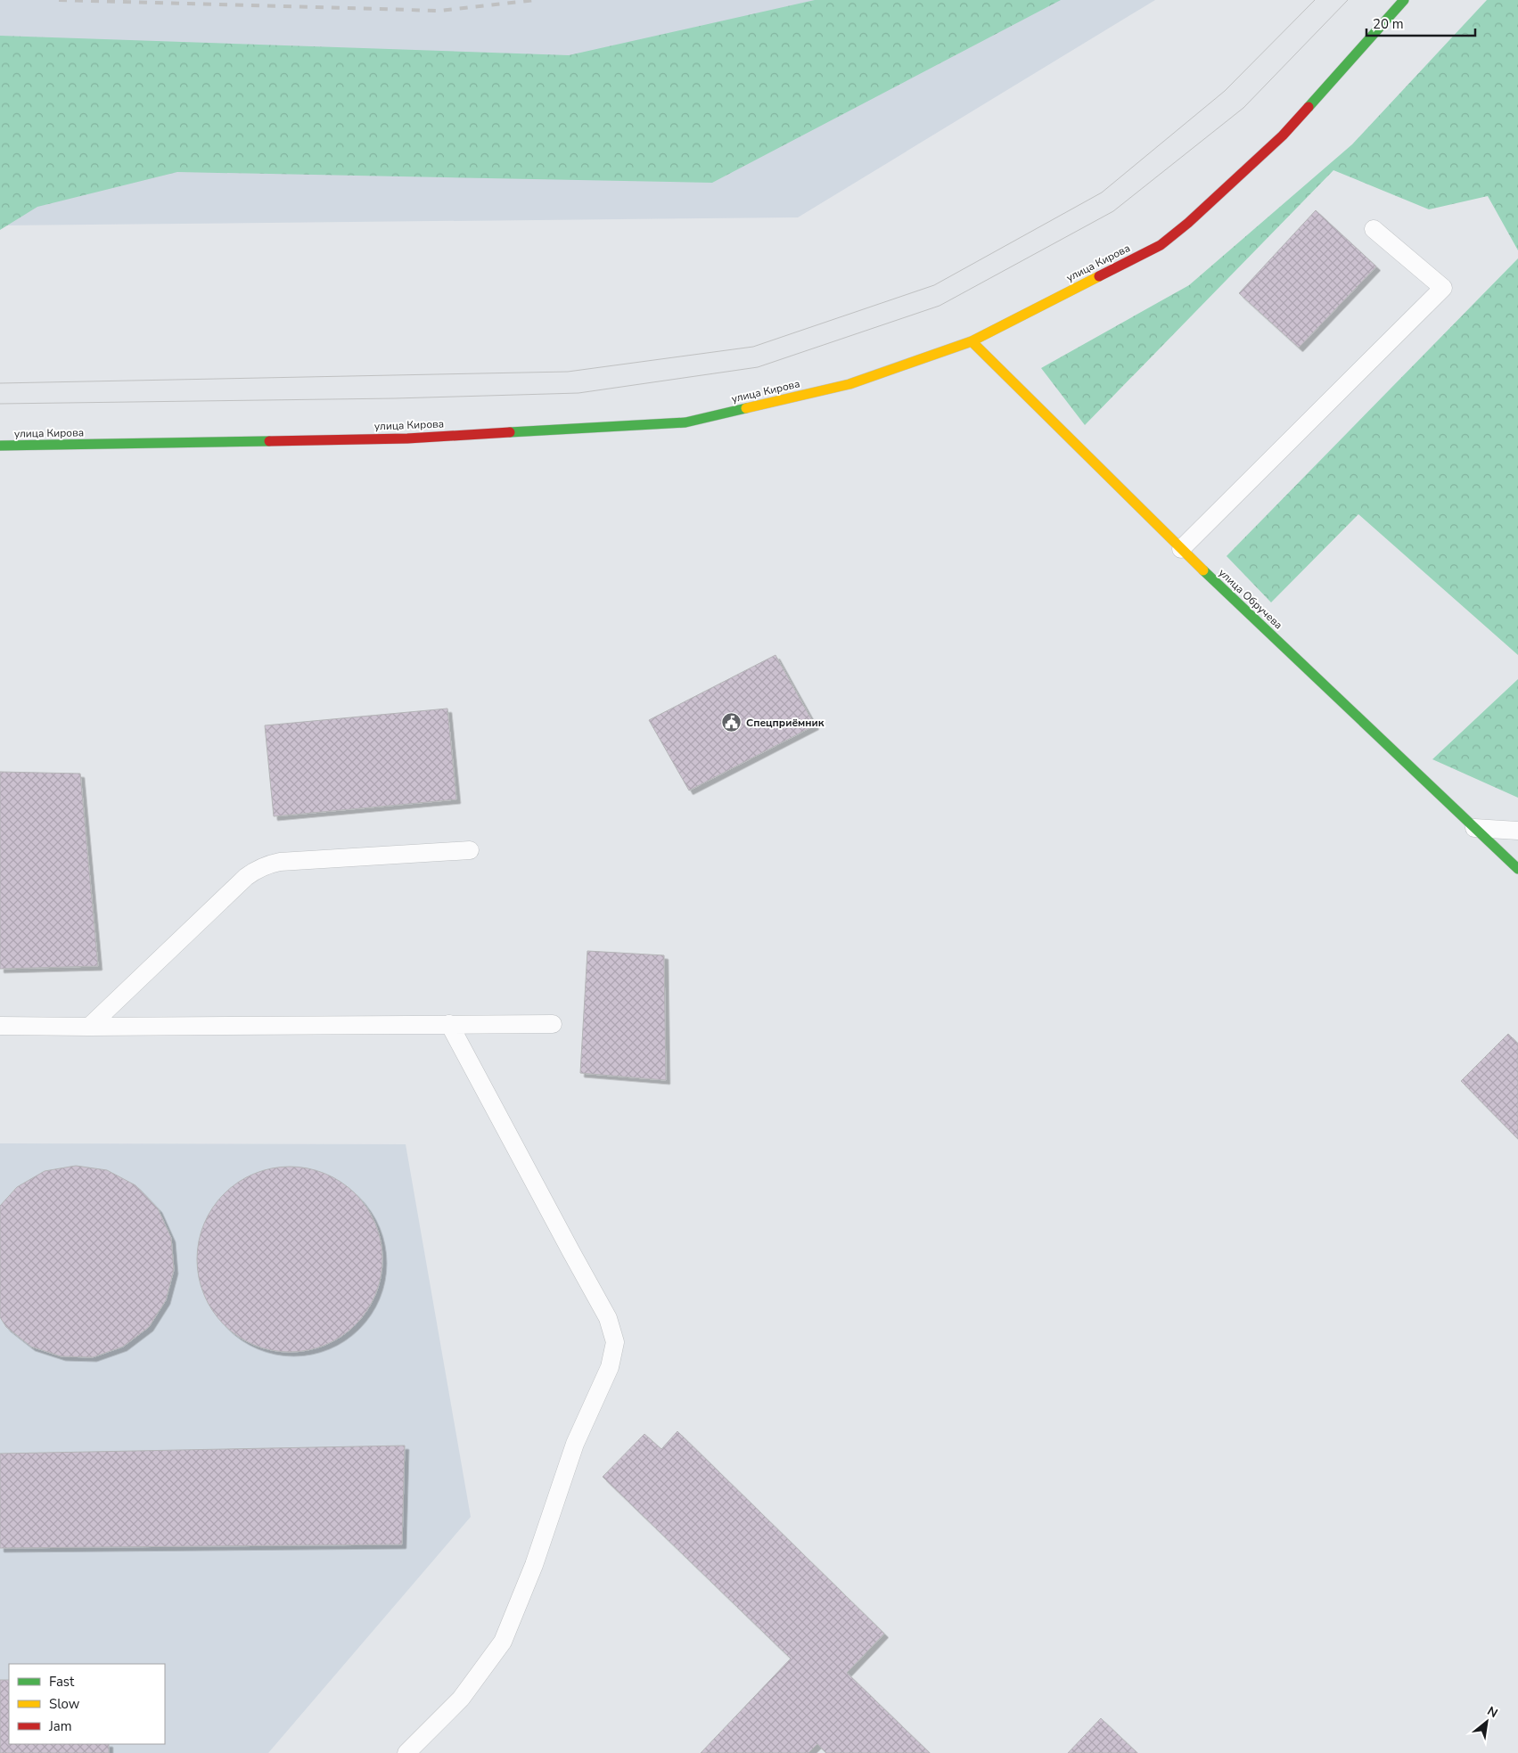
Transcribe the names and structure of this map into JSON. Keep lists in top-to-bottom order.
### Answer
{
  "streets": {
    "main road": ["улица Кирова", "улица Обручева"]
  },
  "crossings": [
    ["улица Кирова", "улица Обручева"]
  ],
  "places": {
    "public building": ["Спецприёмник"]
  },
  "legend": ["Fast", "Slow", "Jam"],
  "scale_bar": "20 m",
  "north": "top right"
}
